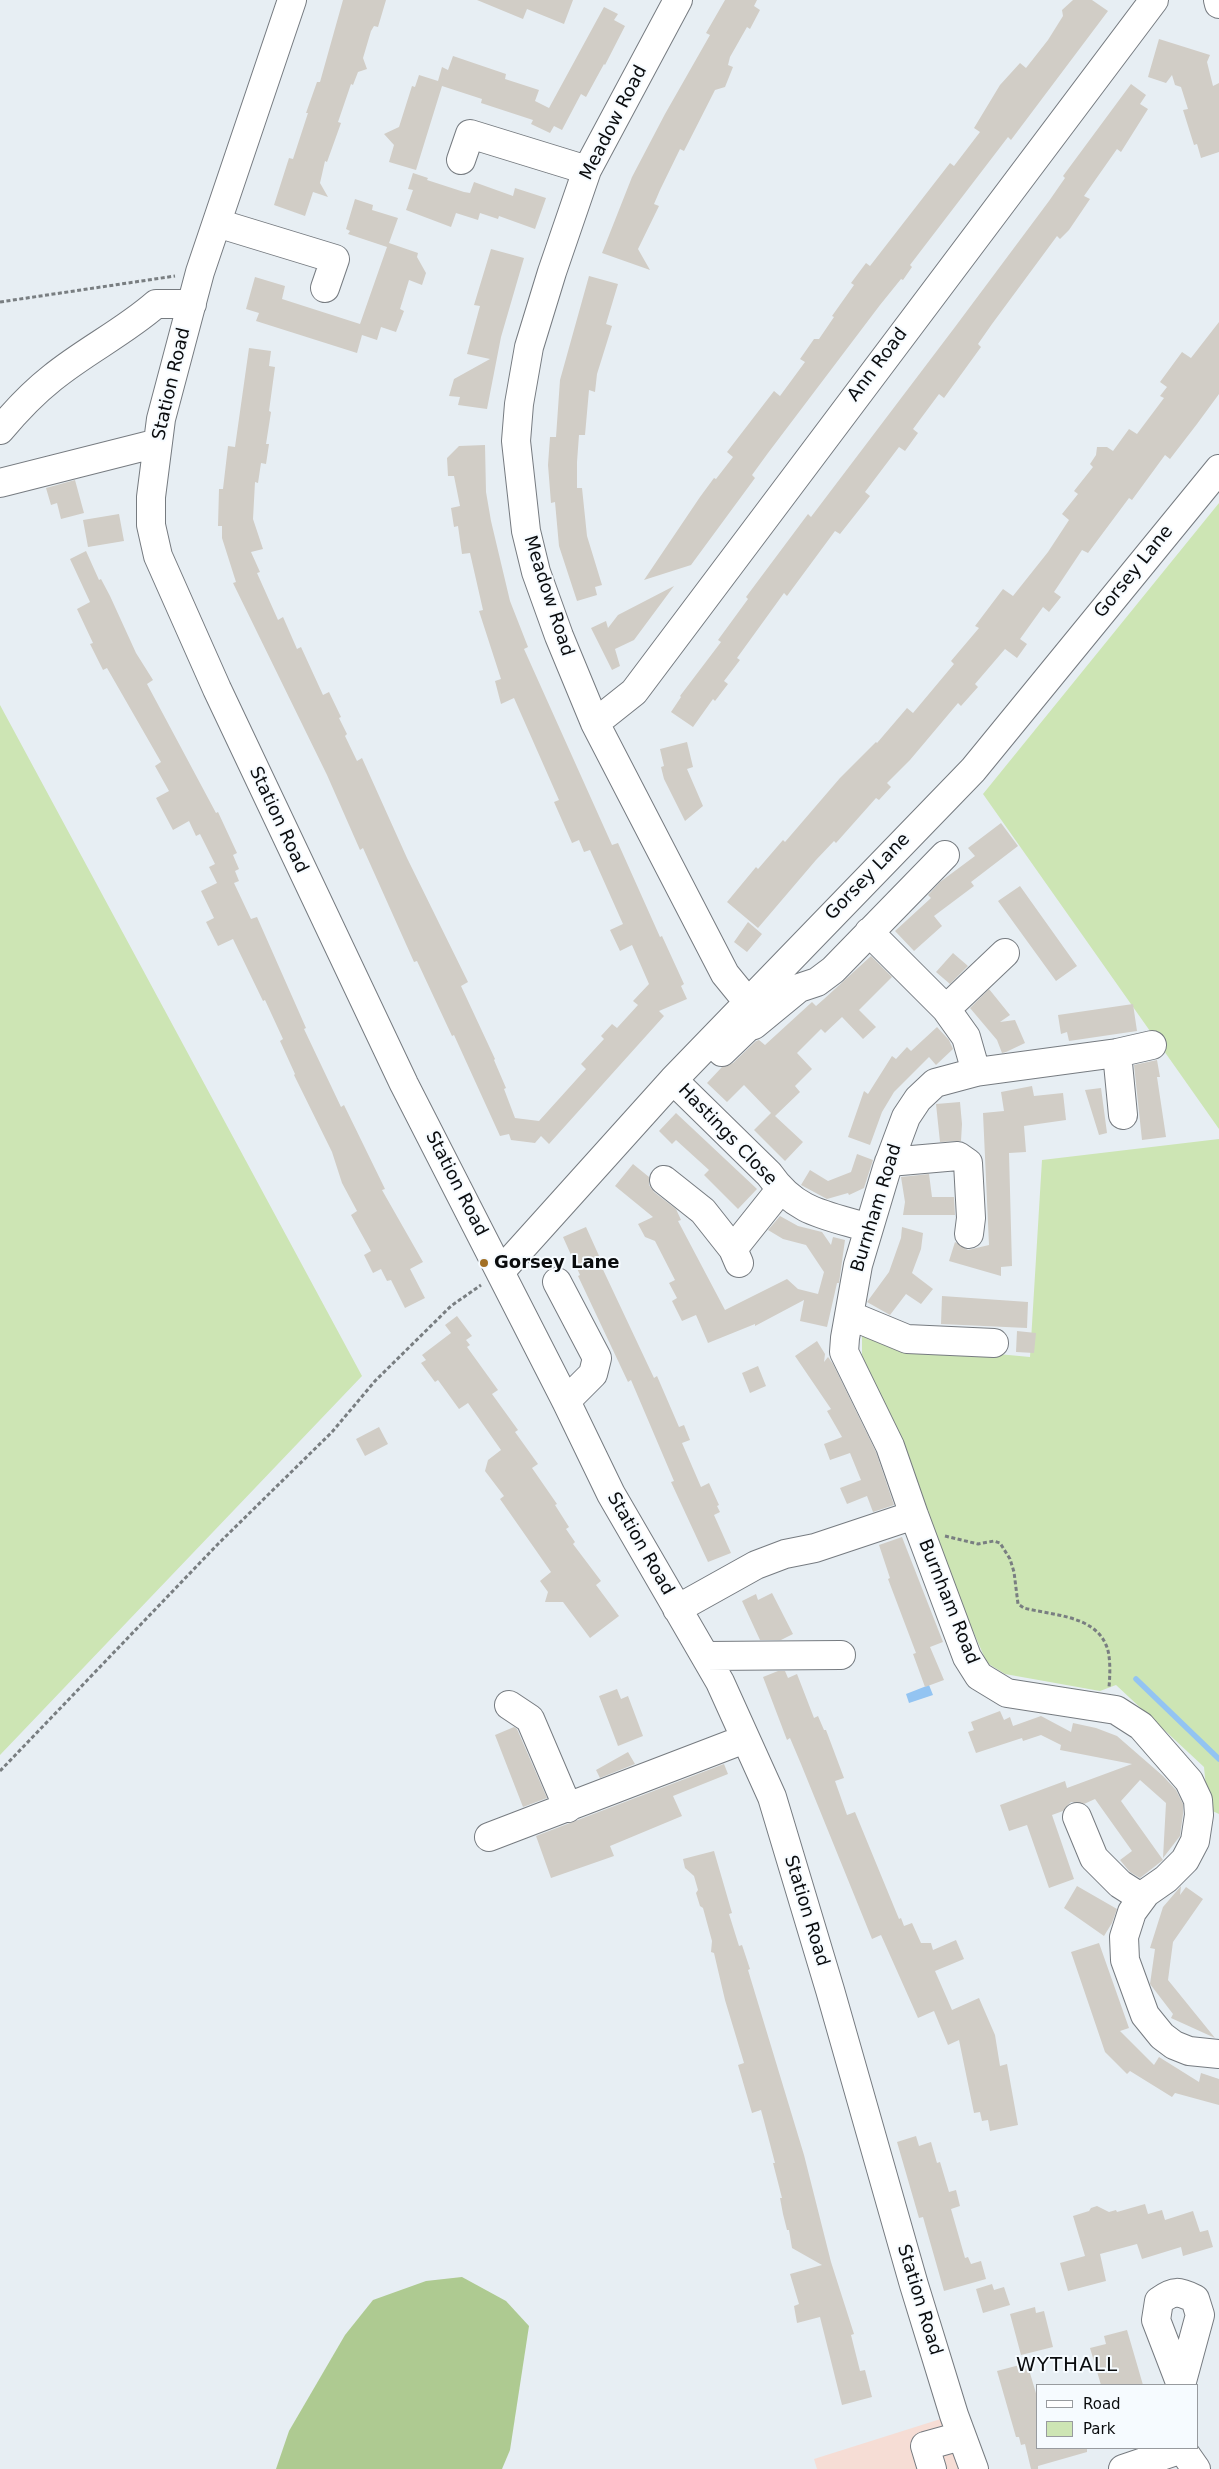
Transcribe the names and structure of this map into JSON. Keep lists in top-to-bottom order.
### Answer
{
  "streets": {
    "street": [
      "Meadow Road",
      "Ann Road",
      "Station Road",
      "Gorsey Lane",
      "Hastings Close",
      "Burnham Road"
    ]
  },
  "crossings": [
    ["Meadow Road", "Ann Road"],
    ["Meadow Road", "Gorsey Lane"],
    ["Station Road", "Gorsey Lane"],
    ["Gorsey Lane", "Hastings Close"],
    ["Hastings Close", "Burnham Road"]
  ],
  "districts": ["WYTHALL"],
  "places": ["Gorsey Lane"],
  "legend": ["Road", "Park"]
}
